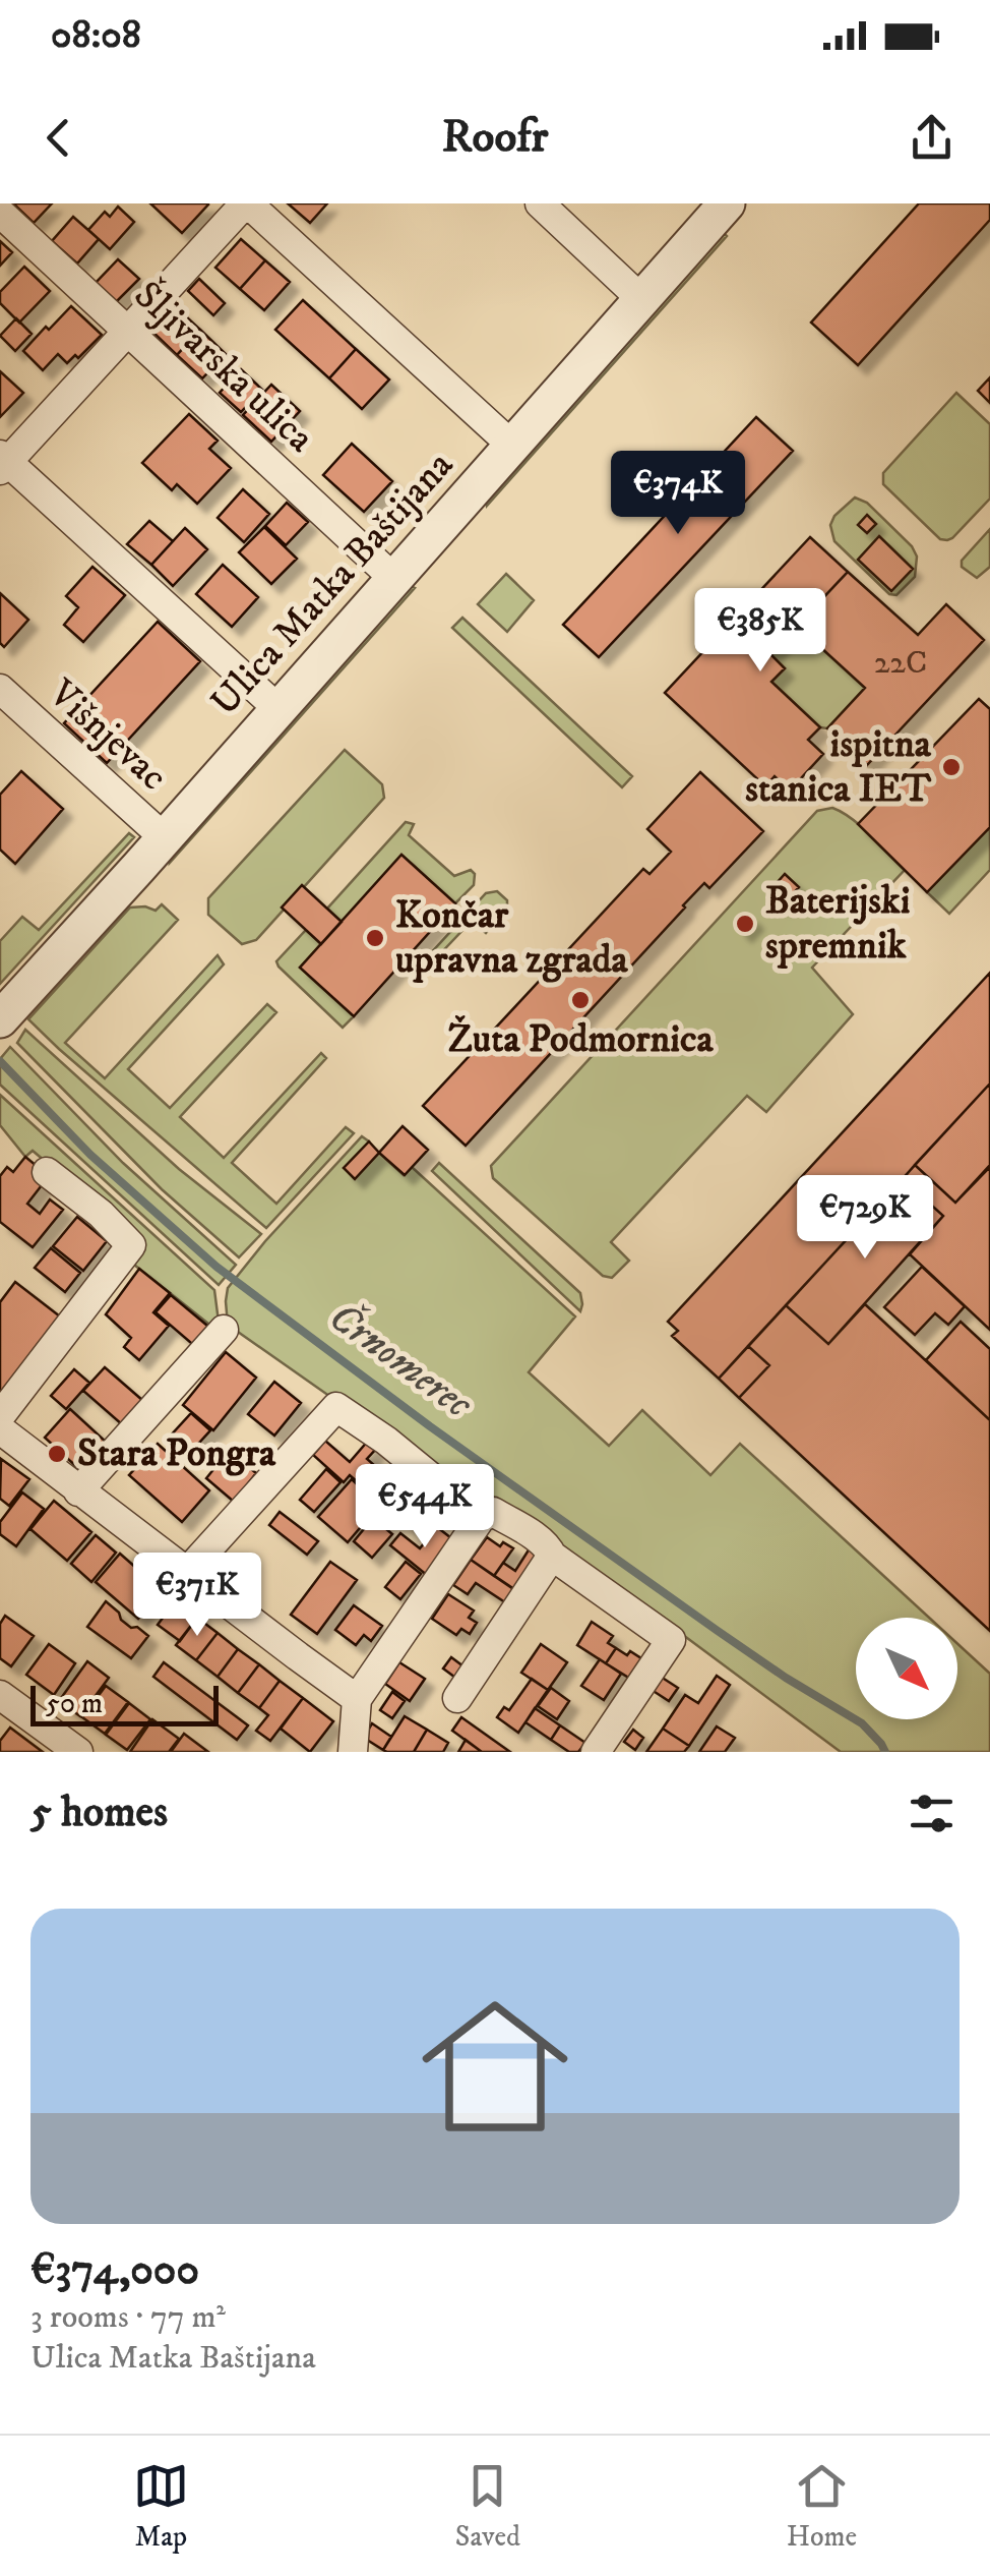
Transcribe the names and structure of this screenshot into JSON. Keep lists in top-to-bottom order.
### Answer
{
  "streets": {
    "street": ["Šljivarska ulica", "Ulica Matka Baštijana", "Višnjevac"]
  },
  "crossings": [
    ["Šljivarska ulica", "Ulica Matka Baštijana"],
    ["Ulica Matka Baštijana", "Višnjevac"]
  ],
  "water": ["Črnomerec"],
  "places": [
    "ispitna stanica IET",
    "Baterijski spremnik",
    "Končar upravna zgrada",
    "Žuta Podmornica",
    "Stara Pongra"
  ],
  "house_numbers": ["22C"],
  "scale_bar": "50 m",
  "north": "bottom right",
  "page": {
    "status": "08:08",
    "header": "Roofr",
    "price": [
      "€374K",
      "€385K",
      "€729K",
      "€544K",
      "€371K"
    ],
    "scale": "50 m",
    "heading": "5 homes",
    "list": [
      {
        "name": "€374,000",
        "note": "3 rooms · 77 m² · Ulica Matka Baštijana"
      }
    ],
    "tabs": ["Map", "Saved", "Home"]
  }
}
